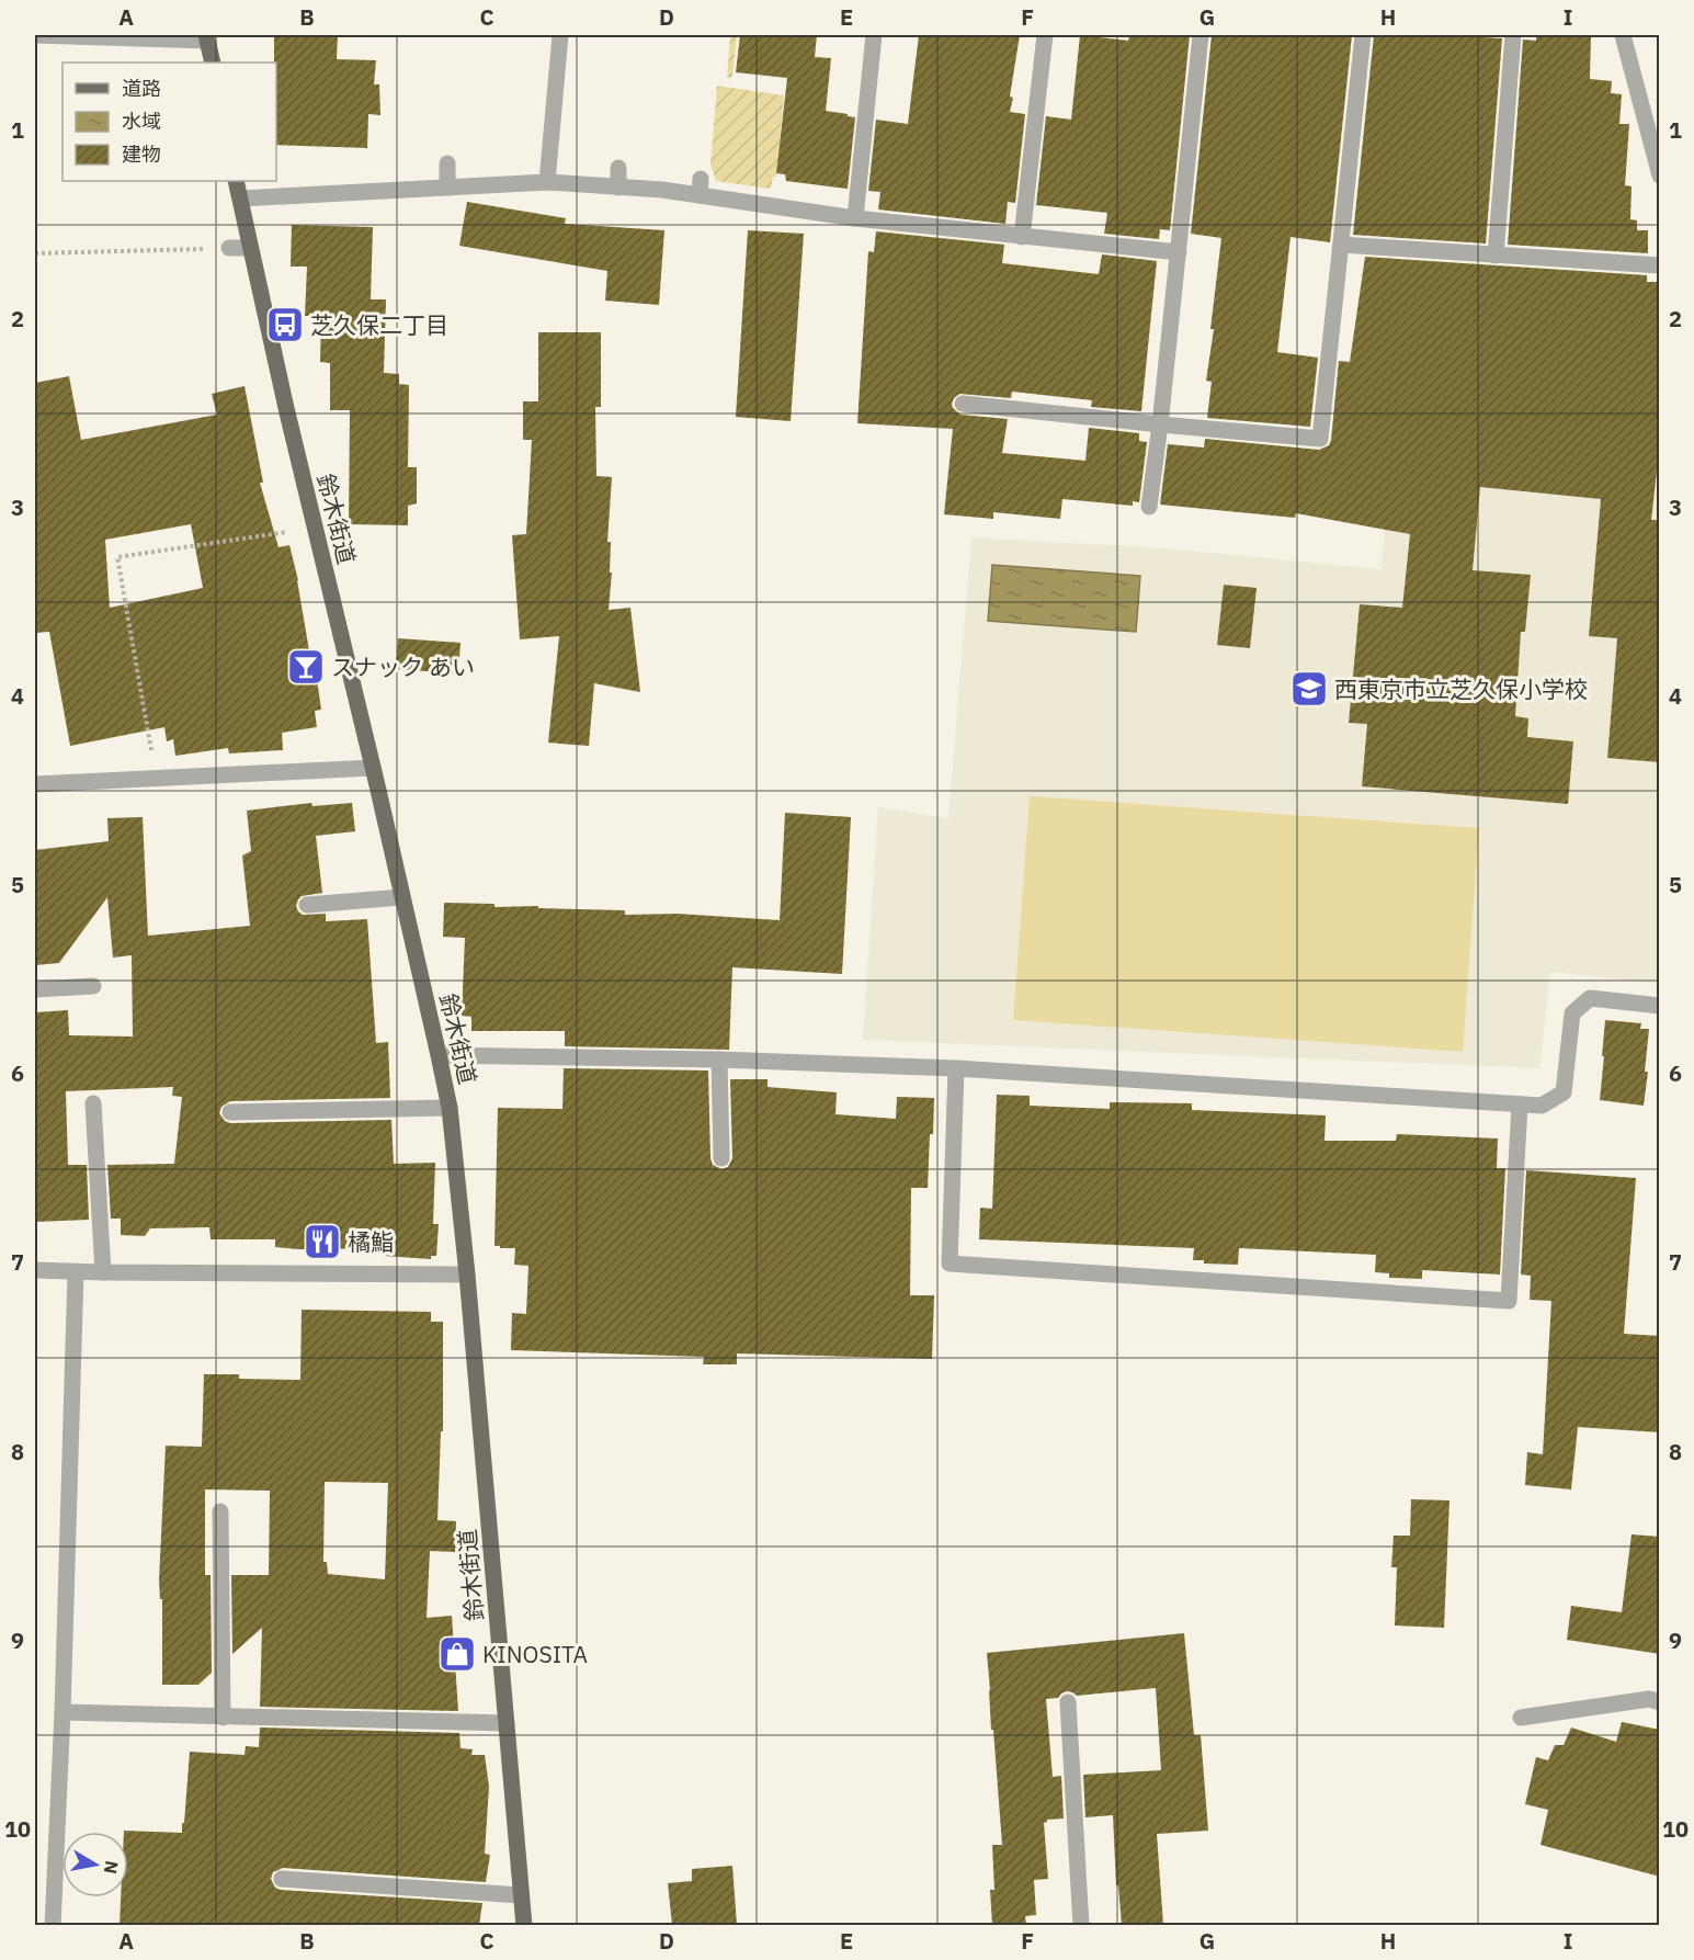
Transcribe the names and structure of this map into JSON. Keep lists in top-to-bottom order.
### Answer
{
  "streets": {
    "main road": ["鈴木街道"]
  },
  "places": {
    "bus stop": ["芝久保二丁目"],
    "bar": ["スナック あい"],
    "school or university": ["西東京市立芝久保小学校"],
    "restaurant": ["橘鮨"],
    "shop": ["KINOSITA"]
  },
  "legend": ["道路", "水域", "建物"],
  "north": "right",
  "grid": {
    "columns": [
      "A",
      "B",
      "C",
      "D",
      "E",
      "F",
      "G",
      "H",
      "I"
    ],
    "rows": [
      "1",
      "2",
      "3",
      "4",
      "5",
      "6",
      "7",
      "8",
      "9",
      "10"
    ]
  }
}
